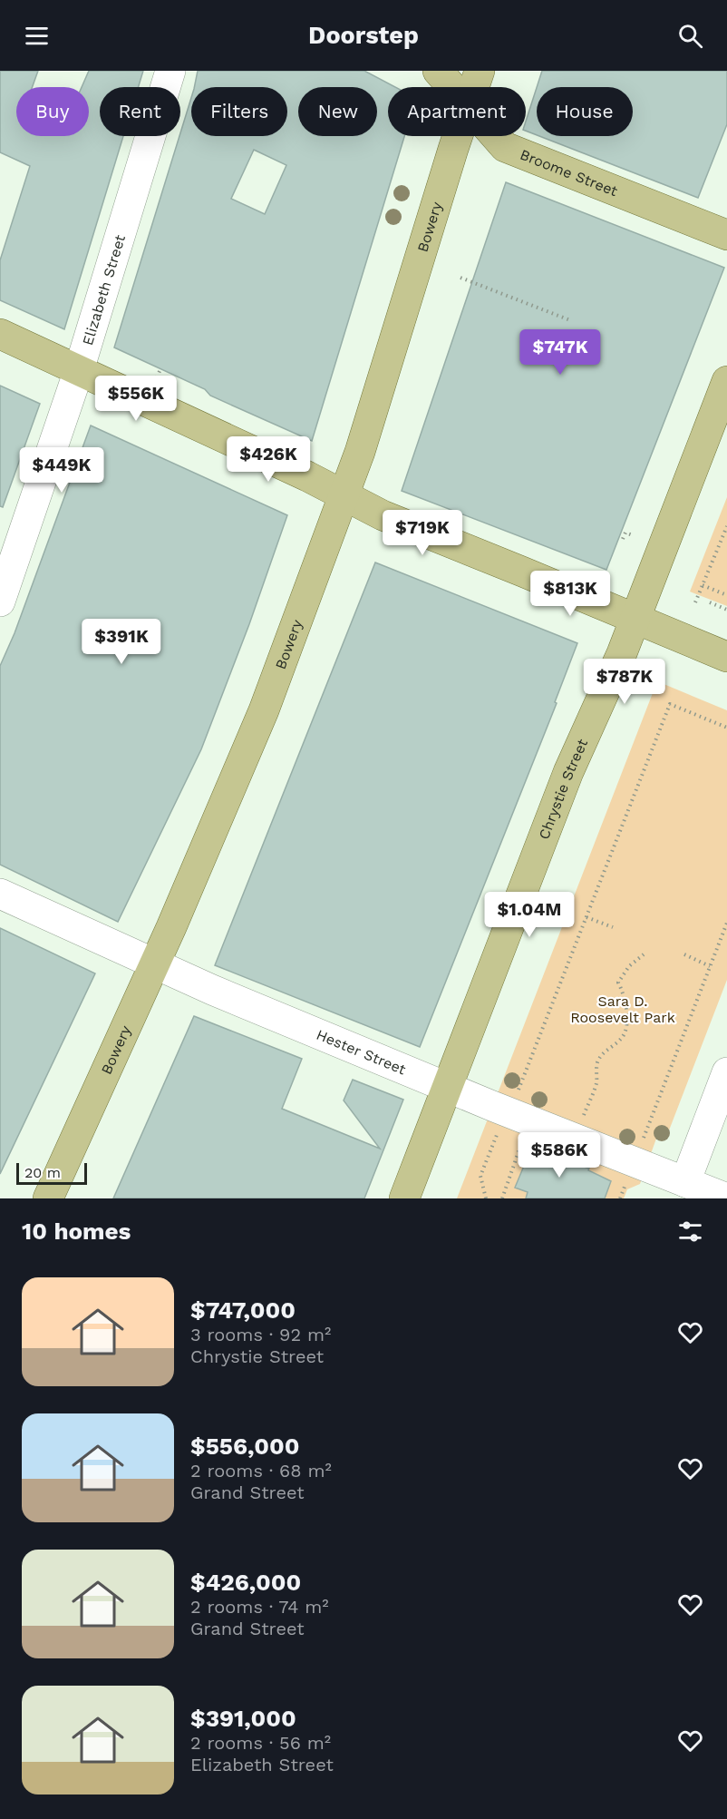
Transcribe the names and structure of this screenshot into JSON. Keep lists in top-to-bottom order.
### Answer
{
  "streets": {
    "main road": ["Broome Street", "Bowery", "Chrystie Street"],
    "street": ["Elizabeth Street", "Hester Street"]
  },
  "crossings": [
    ["Bowery", "Hester Street"],
    ["Chrystie Street", "Hester Street"]
  ],
  "parks": ["Sara D. Roosevelt Park"],
  "scale_bar": "20 m",
  "page": {
    "header": "Doorstep",
    "chip": [
      "Buy",
      "Rent",
      "Filters",
      "New",
      "Apartment",
      "House"
    ],
    "price": [
      "$747K",
      "$556K",
      "$426K",
      "$449K",
      "$719K",
      "$813K",
      "$391K",
      "$787K",
      "$1.04M",
      "$586K"
    ],
    "scale": "20 m",
    "heading": "10 homes",
    "list": [
      {
        "name": "$747,000",
        "note": "3 rooms · 92 m² · Chrystie Street"
      },
      {
        "name": "$556,000",
        "note": "2 rooms · 68 m² · Grand Street"
      },
      {
        "name": "$426,000",
        "note": "2 rooms · 74 m² · Grand Street"
      },
      {
        "name": "$391,000",
        "note": "2 rooms · 56 m² · Elizabeth Street"
      }
    ]
  }
}
